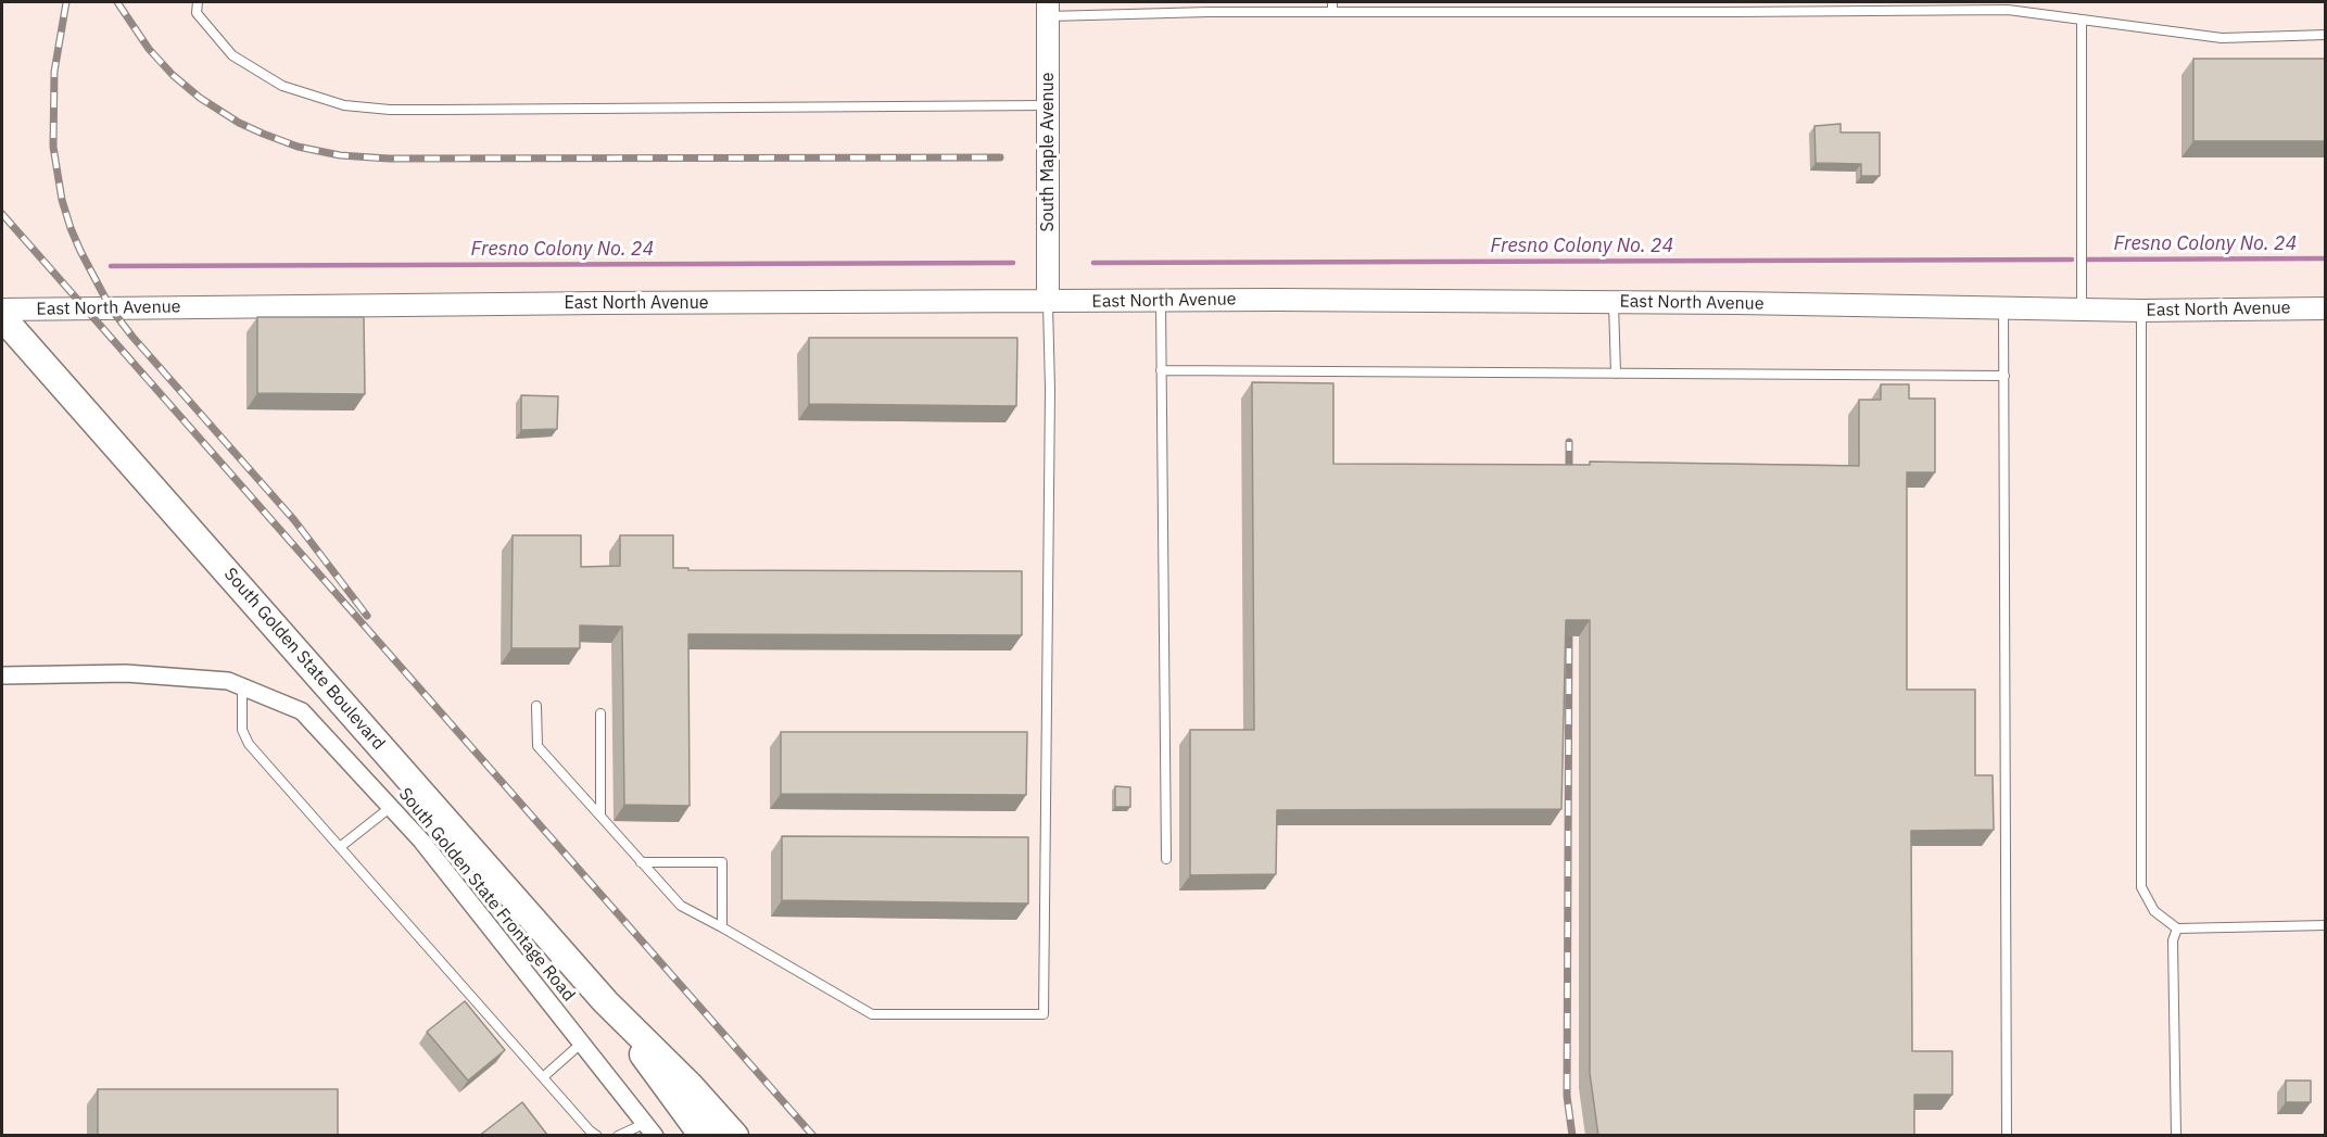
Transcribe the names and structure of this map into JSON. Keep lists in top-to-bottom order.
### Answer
{
  "streets": {
    "main road": ["South Golden State Boulevard"],
    "street": ["South Maple Avenue", "East North Avenue", "South Golden State Frontage Road"]
  },
  "crossings": [
    ["South Maple Avenue", "East North Avenue"]
  ],
  "water": ["Fresno Colony No. 24"]
}
